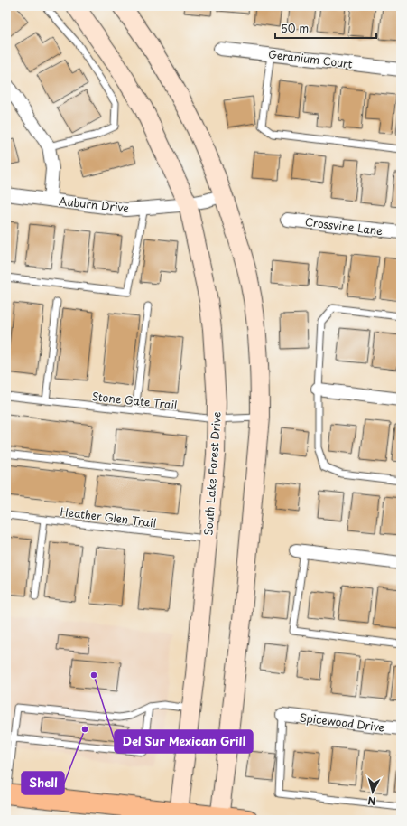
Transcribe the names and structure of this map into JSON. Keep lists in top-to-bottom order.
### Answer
{
  "streets": {
    "main road": ["South Lake Forest Drive"],
    "street": [
      "Geranium Court",
      "Auburn Drive",
      "Crossvine Lane",
      "Spicewood Drive"
    ],
    "lane": ["Stone Gate Trail", "Heather Glen Trail"]
  },
  "crossings": [
    ["Auburn Drive", "South Lake Forest Drive"],
    ["Stone Gate Trail", "South Lake Forest Drive"],
    ["South Lake Forest Drive", "Heather Glen Trail"]
  ],
  "places": ["Del Sur Mexican Grill", "Shell"],
  "scale_bar": "50 m",
  "north": "bottom"
}
